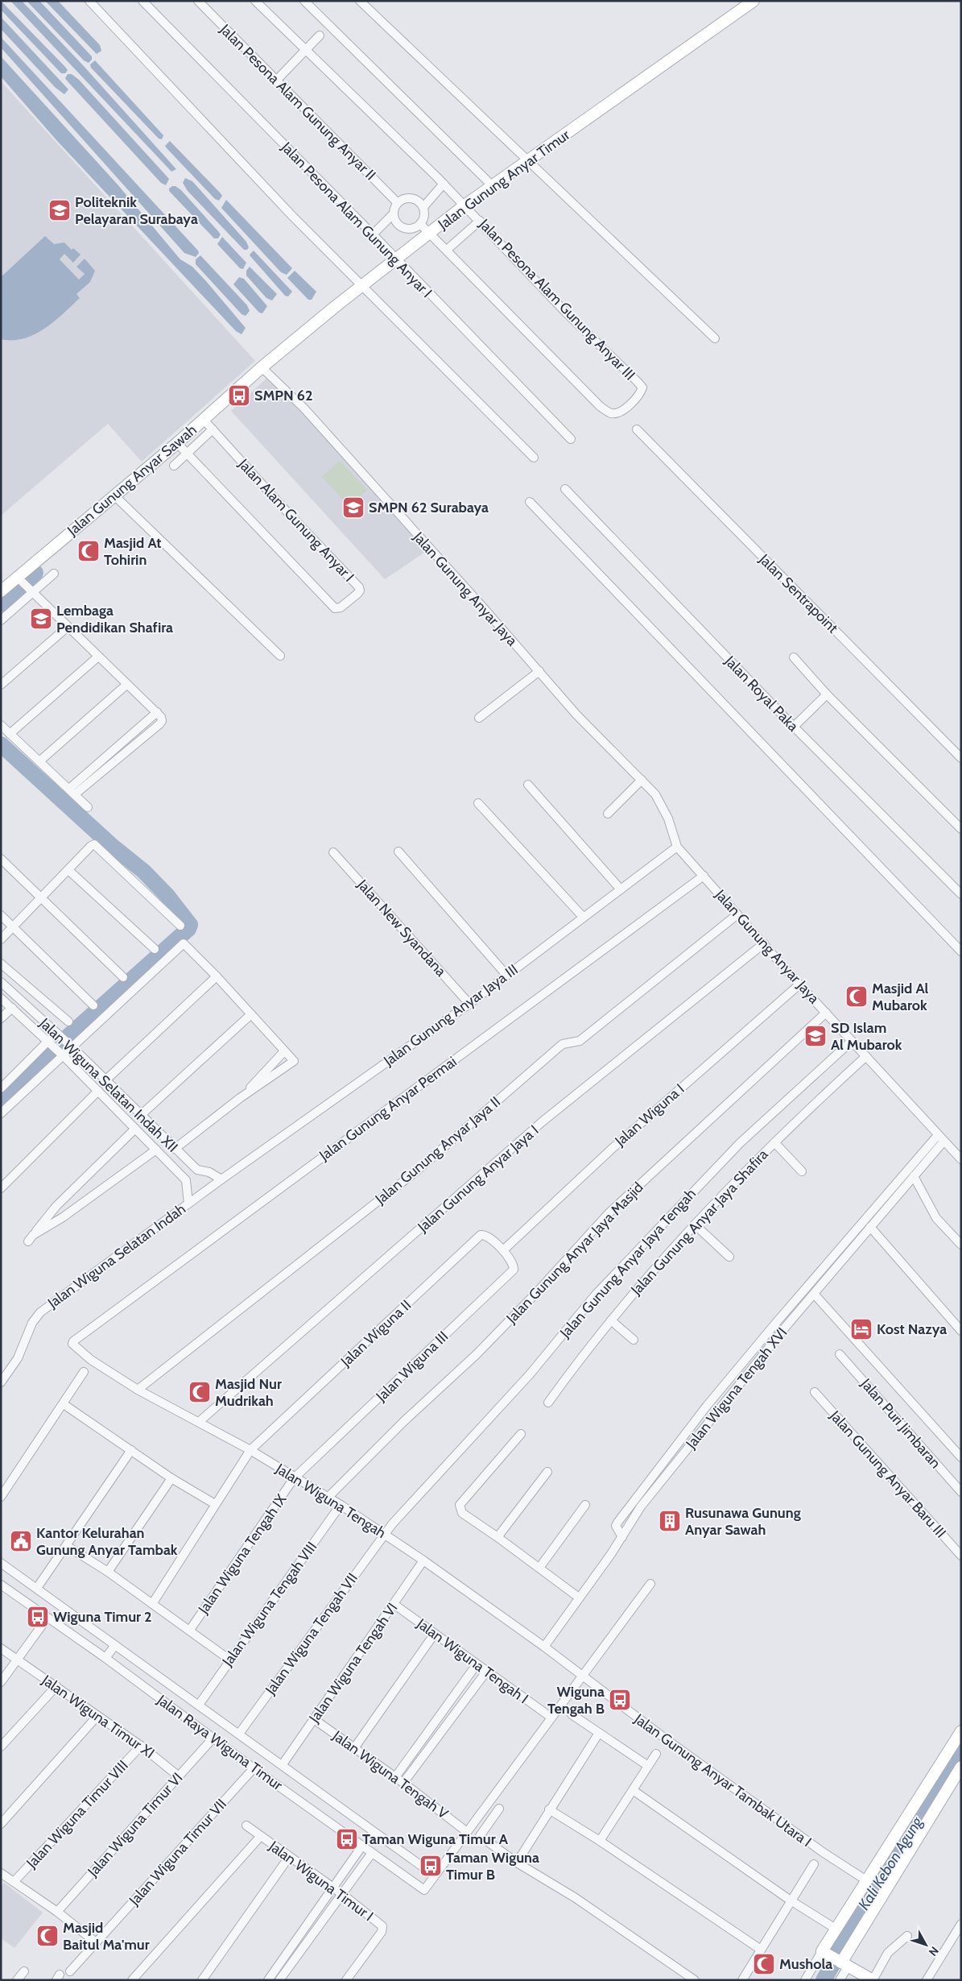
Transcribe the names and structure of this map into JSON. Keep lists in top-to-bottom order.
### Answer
{
  "streets": {
    "street": [
      "Jalan Pesona Alam Gunung Anyar II",
      "Jalan Gunung Anyar Timur",
      "Jalan Pesona Alam Gunung Anyar I",
      "Jalan Pesona Alam Gunung Anyar III",
      "Jalan Gunung Anyar Sawah",
      "Jalan Alam Gunung Anyar I",
      "Jalan Gunung Anyar Jaya",
      "Jalan Sentrapoint",
      "Jalan Royal Paka",
      "Jalan New Syandana",
      "Jalan Gunung Anyar Jaya III",
      "Jalan Wiguna Selatan Indah XII",
      "Jalan Gunung Anyar Permai",
      "Jalan Wiguna I",
      "Jalan Gunung Anyar Jaya II",
      "Jalan Gunung Anyar Jaya I",
      "Jalan Gunung Anyar Jaya Shafira",
      "Jalan Gunung Anyar Jaya Masjid",
      "Jalan Wiguna Selatan Indah",
      "Jalan Gunung Anyar Jaya Tengah",
      "Jalan Wiguna II",
      "Jalan Wiguna III",
      "Jalan Wiguna Tengah XVI",
      "Jalan Puri Jimbaran",
      "Jalan Gunung Anyar Baru III",
      "Jalan Wiguna Tengah",
      "Jalan Wiguna Tengah IX",
      "Jalan Wiguna Tengah VIII",
      "Jalan Wiguna Tengah VII",
      "Jalan Wiguna Tengah I",
      "Jalan Wiguna Tengah VI",
      "Jalan Wiguna Timur XI",
      "Jalan Raya Wiguna Timur",
      "Jalan Wiguna Tengah V",
      "Jalan Gunung Anyar Tambak Utara I",
      "Jalan Wiguna Timur VIII",
      "Jalan Wiguna Timur VI",
      "Jalan Wiguna Timur VII",
      "Jalan Wiguna Timur I"
    ]
  },
  "crossings": [
    ["Jalan Gunung Anyar Timur", "Jalan Pesona Alam Gunung Anyar I"],
    ["Jalan Gunung Anyar Timur", "Jalan Pesona Alam Gunung Anyar III"],
    ["Jalan Gunung Anyar Timur", "Jalan Gunung Anyar Sawah"],
    ["Jalan Gunung Anyar Timur", "Jalan Gunung Anyar Jaya"],
    ["Jalan Gunung Anyar Sawah", "Jalan Alam Gunung Anyar I"],
    ["Jalan Gunung Anyar Sawah", "Jalan Gunung Anyar Jaya"],
    ["Jalan Gunung Anyar Jaya", "Jalan Gunung Anyar Jaya III"],
    ["Jalan Gunung Anyar Jaya", "Jalan Gunung Anyar Permai"],
    ["Jalan Gunung Anyar Jaya", "Jalan Wiguna I"],
    ["Jalan Gunung Anyar Jaya", "Jalan Gunung Anyar Jaya II"],
    ["Jalan Gunung Anyar Jaya", "Jalan Gunung Anyar Jaya I"],
    ["Jalan Gunung Anyar Jaya", "Jalan Gunung Anyar Jaya Shafira"],
    ["Jalan Gunung Anyar Jaya", "Jalan Gunung Anyar Jaya Masjid"],
    ["Jalan Gunung Anyar Jaya", "Jalan Gunung Anyar Jaya Tengah"],
    ["Jalan Gunung Anyar Jaya", "Jalan Wiguna Tengah XVI"],
    ["Jalan New Syandana", "Jalan Gunung Anyar Jaya III"],
    ["Jalan Gunung Anyar Jaya III", "Jalan Wiguna Selatan Indah XII"],
    ["Jalan Gunung Anyar Jaya III", "Jalan Wiguna Selatan Indah"],
    ["Jalan Wiguna Selatan Indah XII", "Jalan Wiguna Selatan Indah"],
    ["Jalan Gunung Anyar Permai", "Jalan Wiguna Tengah"],
    ["Jalan Wiguna I", "Jalan Wiguna II"],
    ["Jalan Wiguna I", "Jalan Wiguna III"],
    ["Jalan Gunung Anyar Jaya II", "Jalan Wiguna Tengah"],
    ["Jalan Gunung Anyar Jaya I", "Jalan Wiguna Tengah"],
    ["Jalan Gunung Anyar Jaya Masjid", "Jalan Wiguna Tengah"],
    ["Jalan Gunung Anyar Jaya Tengah", "Jalan Wiguna Tengah"],
    ["Jalan Gunung Anyar Jaya Tengah", "Jalan Wiguna Tengah VII"],
    ["Jalan Wiguna II", "Jalan Wiguna III"],
    ["Jalan Wiguna II", "Jalan Wiguna Tengah"],
    ["Jalan Wiguna III", "Jalan Wiguna Tengah"],
    ["Jalan Wiguna III", "Jalan Wiguna Tengah IX"],
    ["Jalan Wiguna Tengah XVI", "Jalan Wiguna Tengah"],
    ["Jalan Wiguna Tengah", "Jalan Wiguna Tengah IX"],
    ["Jalan Wiguna Tengah", "Jalan Wiguna Tengah VIII"],
    ["Jalan Wiguna Tengah", "Jalan Wiguna Tengah VII"],
    ["Jalan Wiguna Tengah", "Jalan Wiguna Tengah VI"],
    ["Jalan Wiguna Tengah", "Jalan Raya Wiguna Timur"],
    ["Jalan Wiguna Tengah", "Jalan Gunung Anyar Tambak Utara I"],
    ["Jalan Wiguna Tengah VIII", "Jalan Raya Wiguna Timur"],
    ["Jalan Wiguna Tengah VII", "Jalan Raya Wiguna Timur"],
    ["Jalan Wiguna Tengah I", "Jalan Wiguna Tengah VI"],
    ["Jalan Wiguna Tengah I", "Jalan Raya Wiguna Timur"],
    ["Jalan Wiguna Tengah VI", "Jalan Raya Wiguna Timur"],
    ["Jalan Wiguna Tengah VI", "Jalan Wiguna Tengah V"],
    ["Jalan Wiguna Timur XI", "Jalan Wiguna Timur VIII"],
    ["Jalan Wiguna Timur XI", "Jalan Wiguna Timur VI"],
    ["Jalan Raya Wiguna Timur", "Jalan Wiguna Tengah V"],
    ["Jalan Raya Wiguna Timur", "Jalan Gunung Anyar Tambak Utara I"],
    ["Jalan Raya Wiguna Timur", "Jalan Wiguna Timur VI"],
    ["Jalan Raya Wiguna Timur", "Jalan Wiguna Timur VII"]
  ],
  "water": ["Kali Kebon Agung"],
  "places": {
    "school or university": [
      "Politeknik Pelayaran Surabaya",
      "SMPN 62 Surabaya",
      "Lembaga Pendidikan Shafira",
      "SD Islam Al Mubarok"
    ],
    "bus stop": [
      "SMPN 62",
      "Wiguna Timur 2",
      "Wiguna Tengah B",
      "Taman Wiguna Timur A",
      "Taman Wiguna Timur B"
    ],
    "mosque": [
      "Masjid At Tohirin",
      "Masjid Al Mubarok",
      "Masjid Nur Mudrikah",
      "Masjid Baitul Ma'mur",
      "Mushola"
    ],
    "hotel": ["Kost Nazya"],
    "building": ["Rusunawa Gunung Anyar Sawah"],
    "public building": ["Kantor Kelurahan Gunung Anyar Tambak"]
  },
  "north": "bottom right"
}
